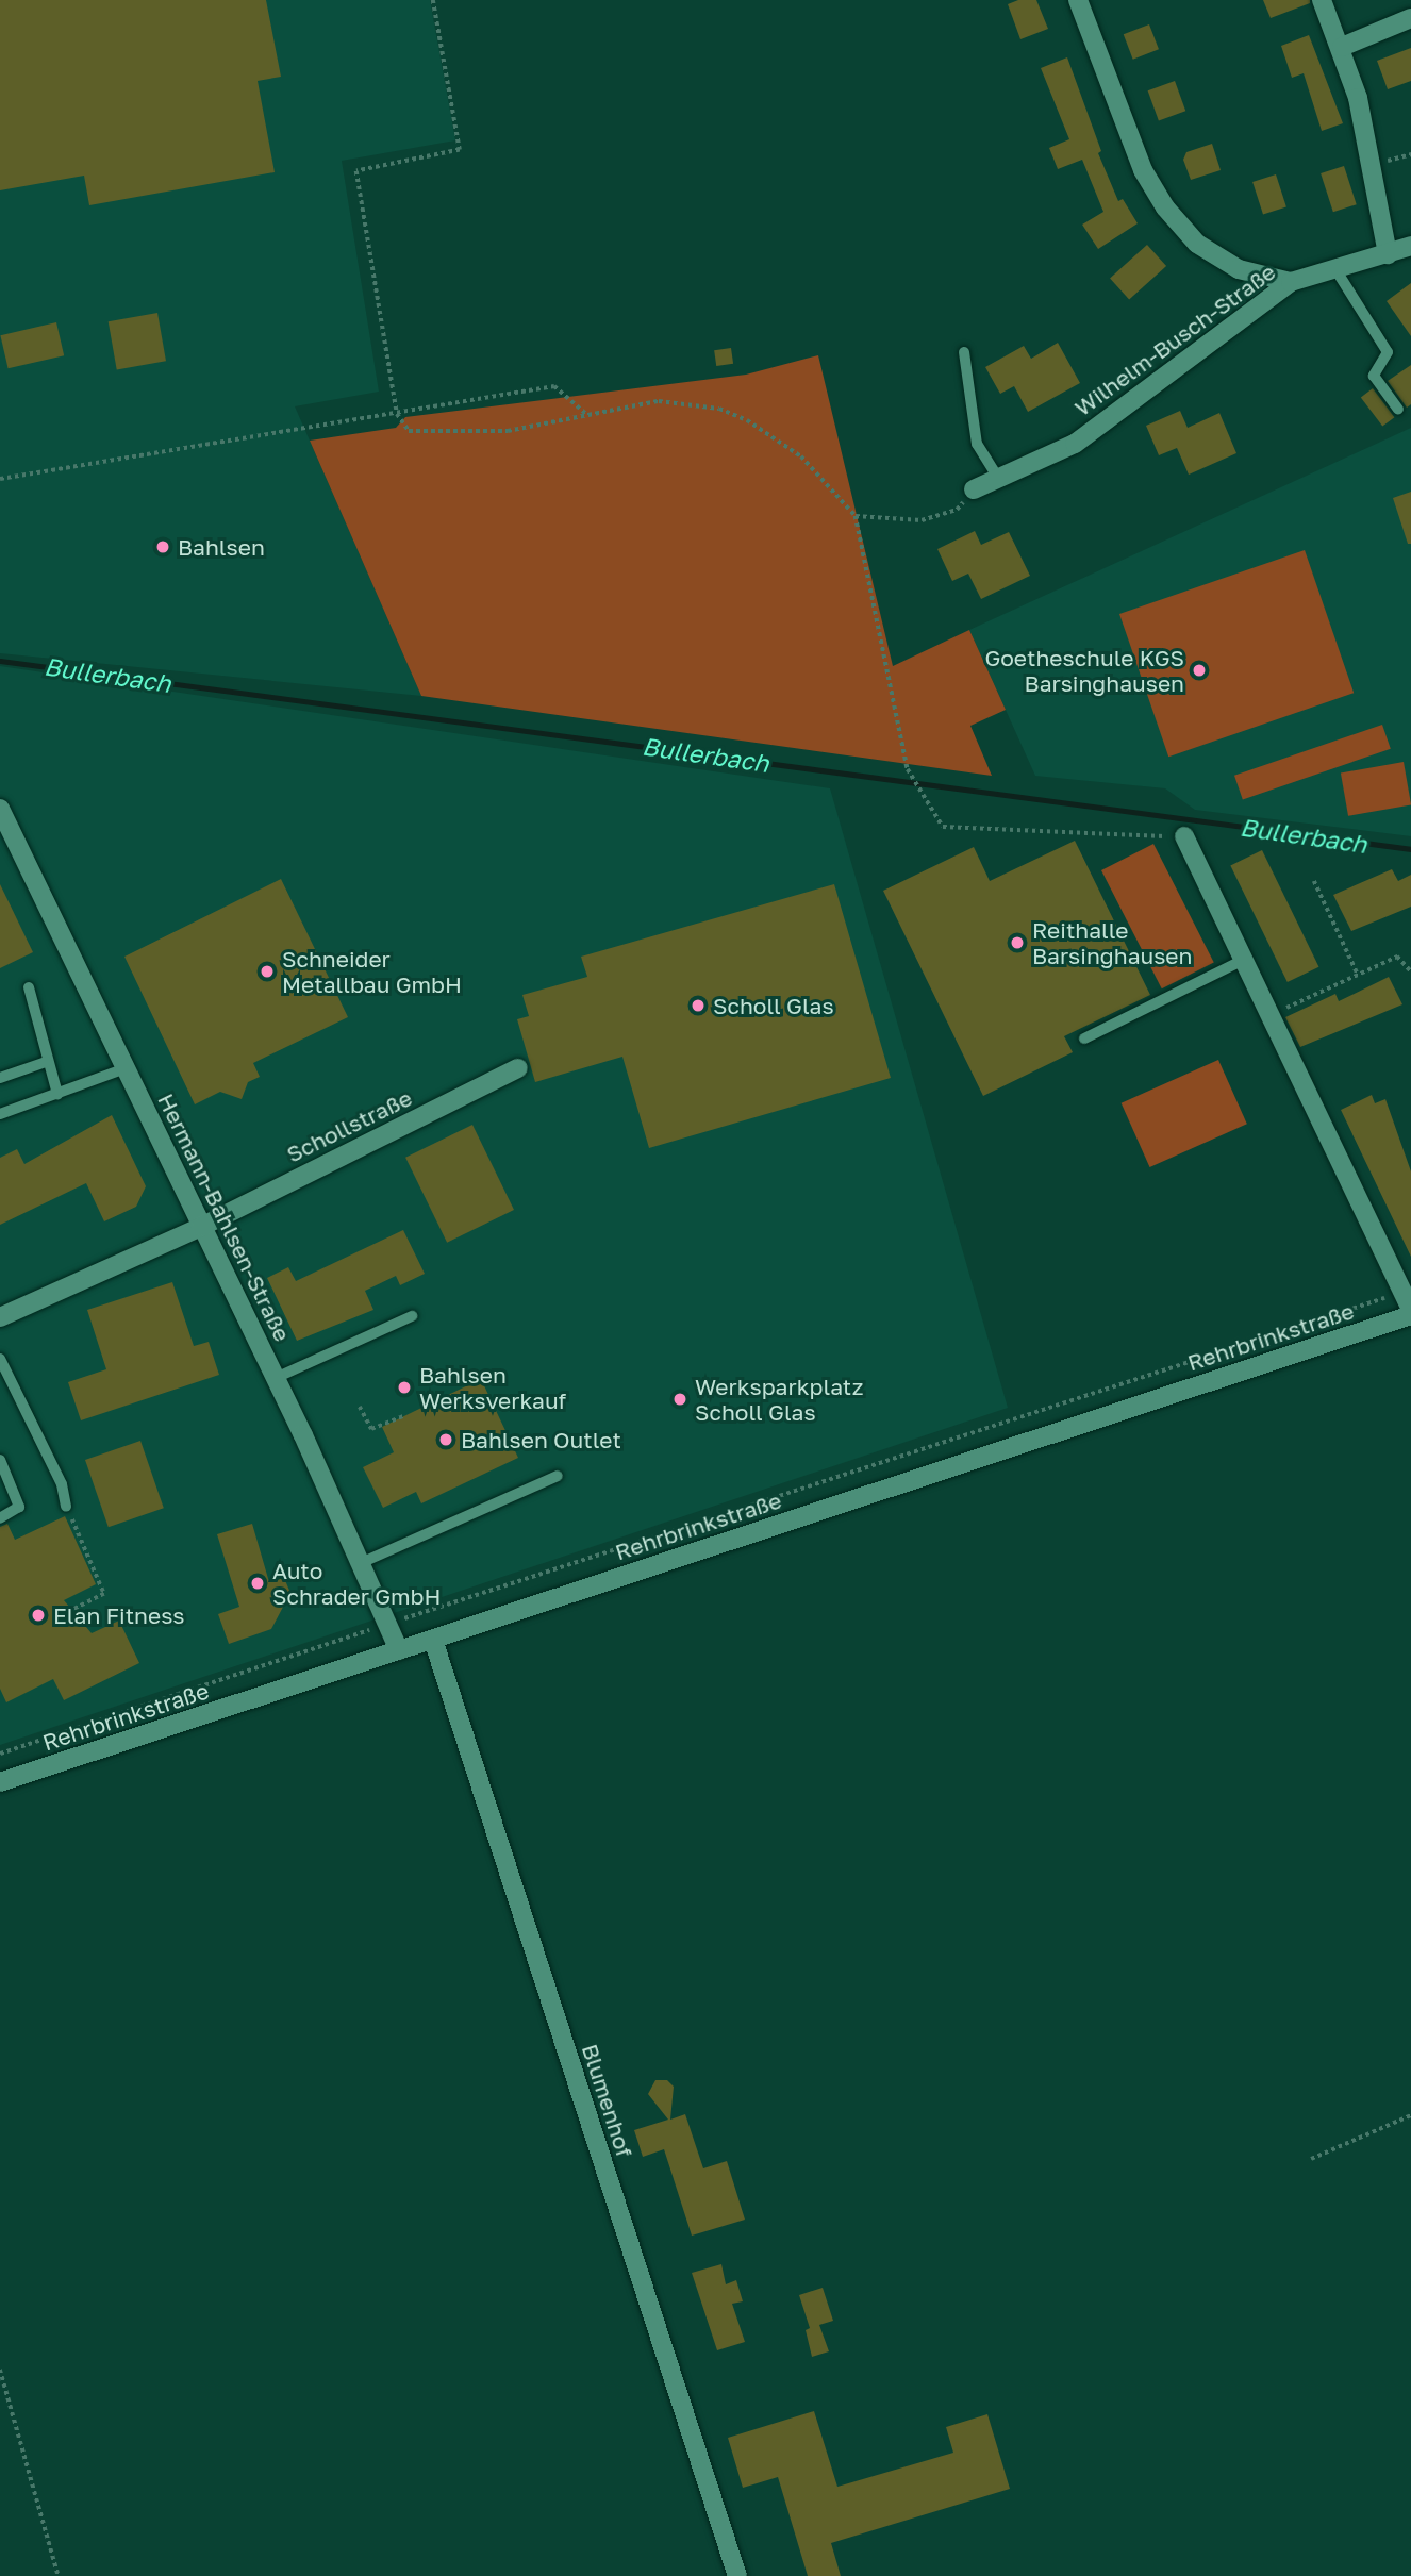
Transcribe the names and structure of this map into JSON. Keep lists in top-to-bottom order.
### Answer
{
  "streets": {
    "street": [
      "Wilhelm-Busch-Straße",
      "Schollstraße",
      "Hermann-Bahlsen-Straße",
      "Rehrbrinkstraße",
      "Blumenhof"
    ]
  },
  "crossings": [
    ["Schollstraße", "Hermann-Bahlsen-Straße"],
    ["Hermann-Bahlsen-Straße", "Rehrbrinkstraße"],
    ["Rehrbrinkstraße", "Blumenhof"]
  ],
  "water": ["Bullerbach"],
  "places": [
    "Bahlsen",
    "Goetheschule KGS Barsinghausen",
    "Reithalle Barsinghausen",
    "Schneider Metallbau GmbH",
    "Scholl Glas",
    "Bahlsen Werksverkauf",
    "Werksparkplatz Scholl Glas",
    "Bahlsen Outlet",
    "Auto Schrader GmbH",
    "Elan Fitness"
  ]
}
